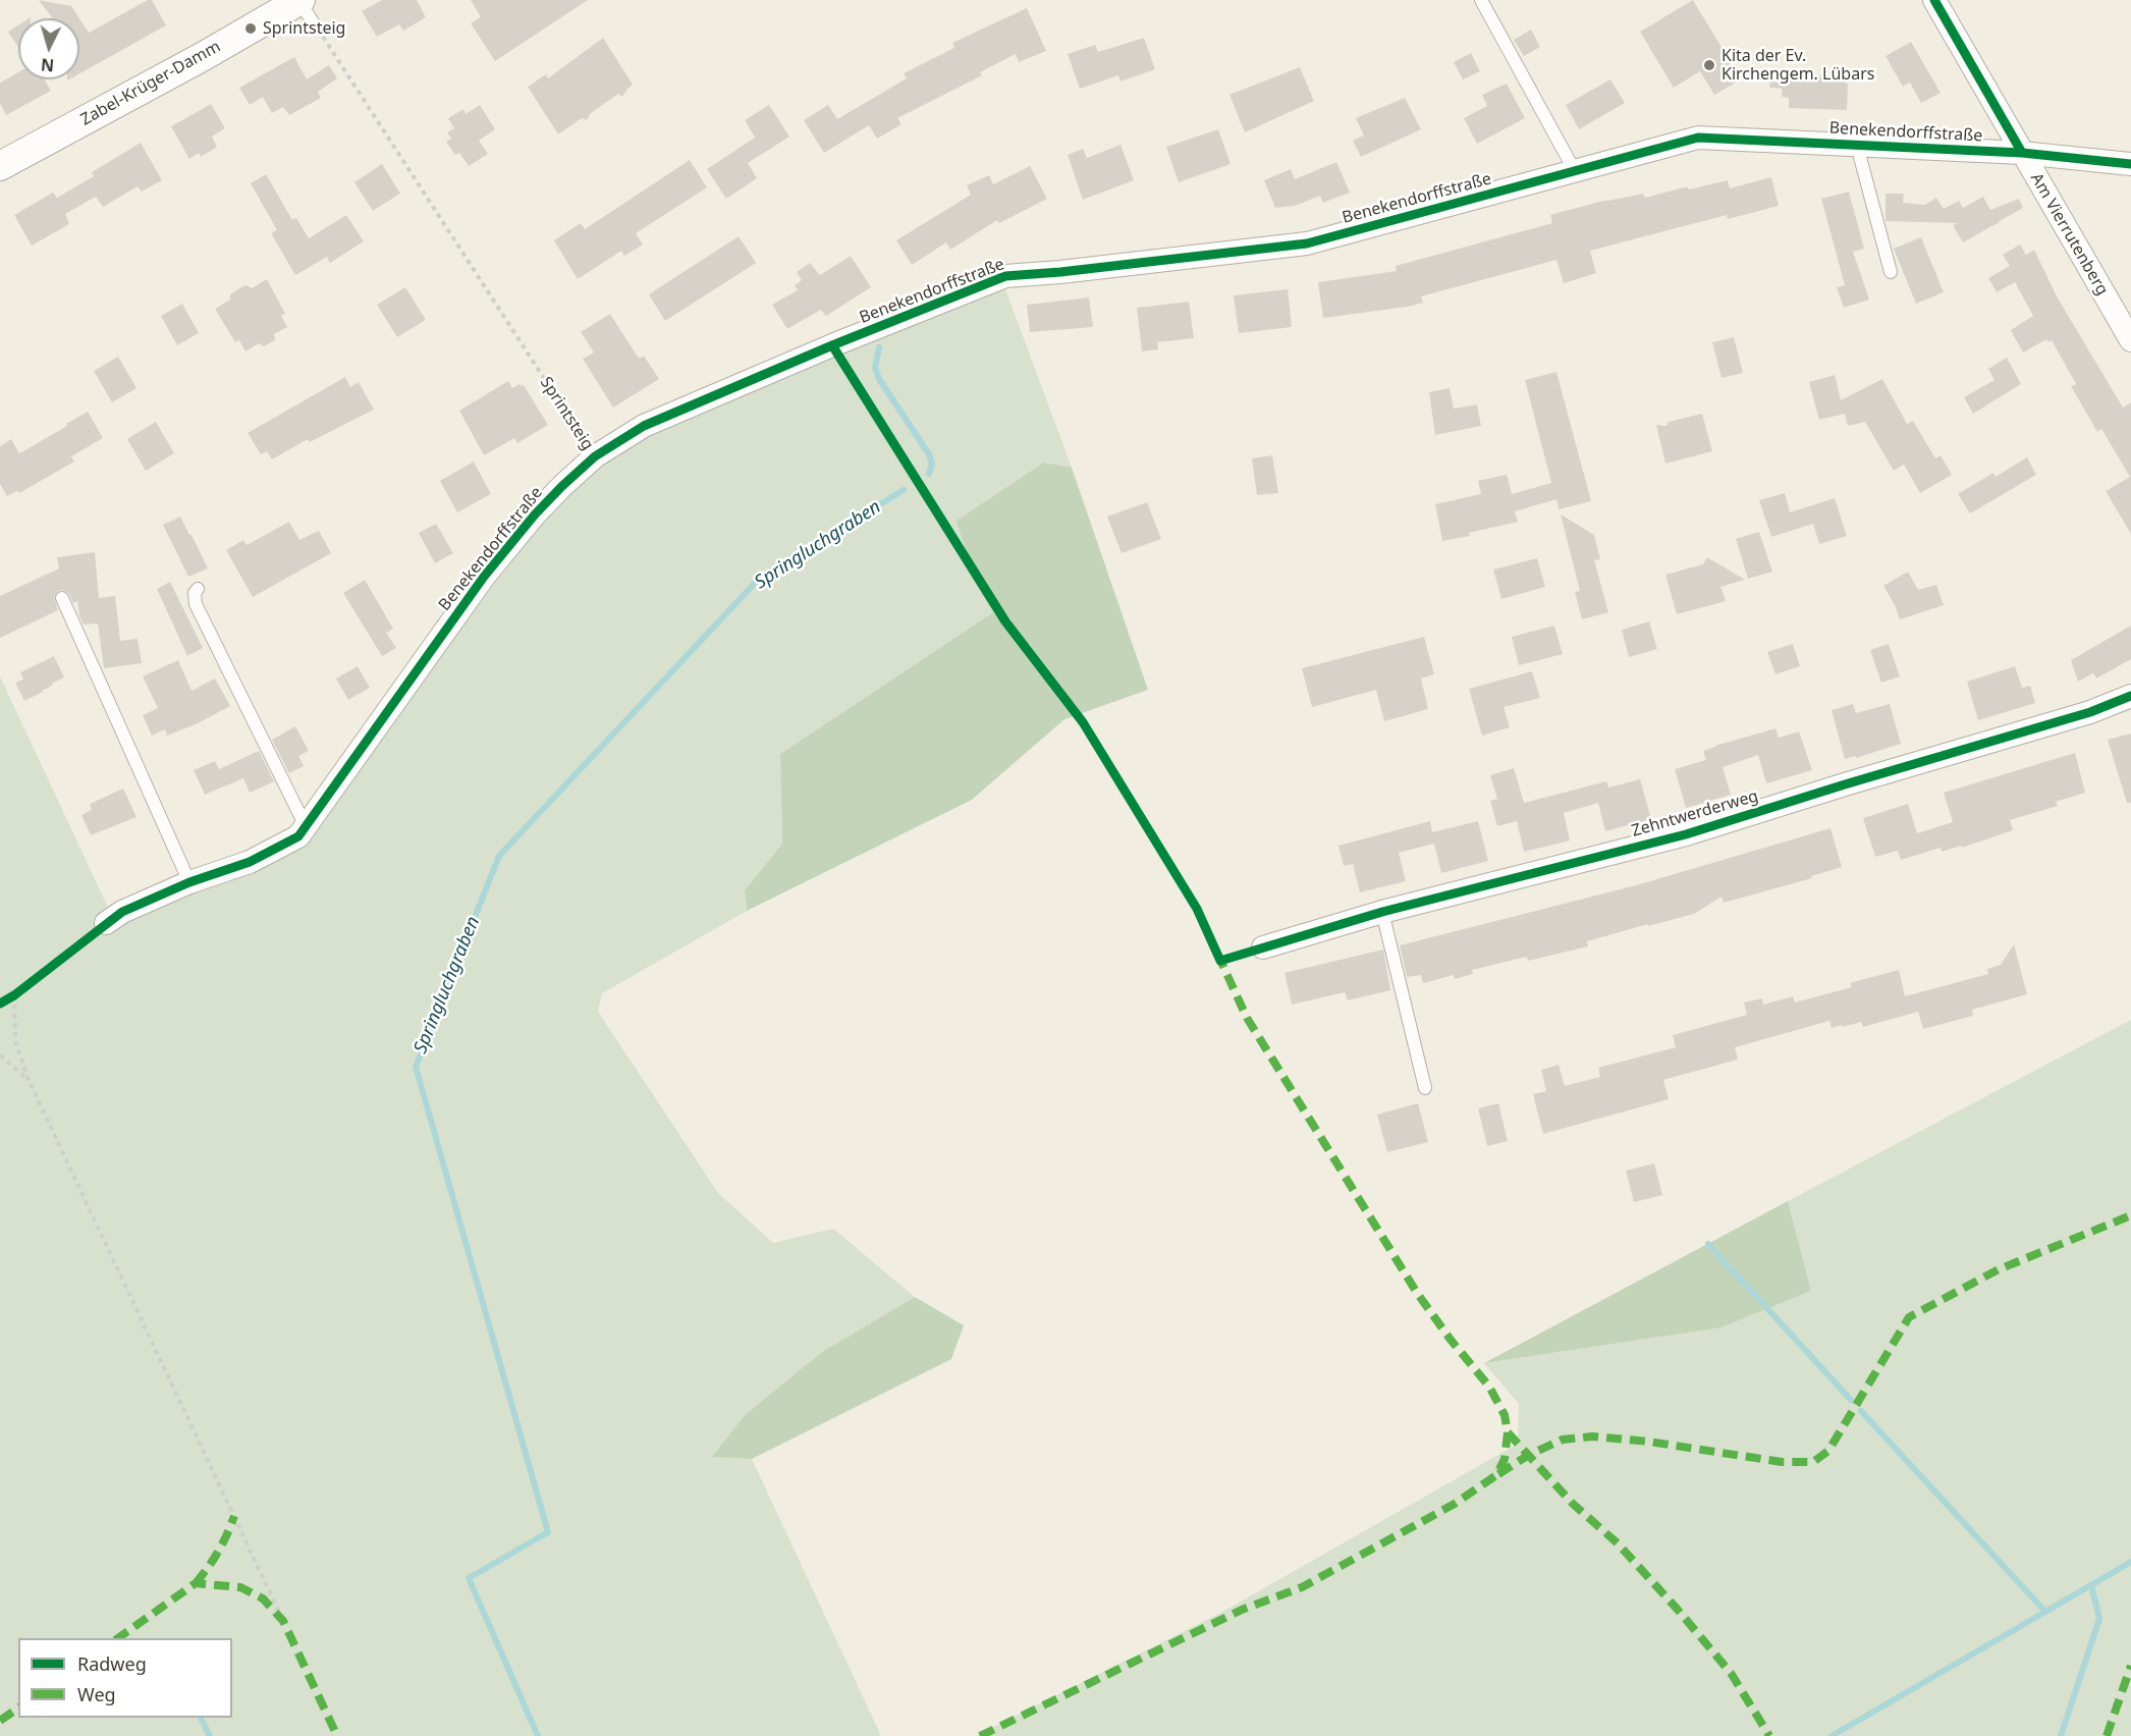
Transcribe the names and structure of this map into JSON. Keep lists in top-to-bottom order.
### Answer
{
  "streets": {
    "street": [
      "Zabel-Krüger-Damm",
      "Benekendorffstraße",
      "Am Vierrutenberg",
      "Zehntwerderweg"
    ],
    "cycle path": ["Sprintsteig"]
  },
  "crossings": [
    ["Benekendorffstraße", "Am Vierrutenberg"],
    ["Benekendorffstraße", "Sprintsteig"]
  ],
  "water": ["Springluchgraben"],
  "places": ["Sprintsteig", "Kita der Ev. Kirchengem. Lübars"],
  "legend": ["Radweg", "Weg"],
  "north": "bottom"
}
